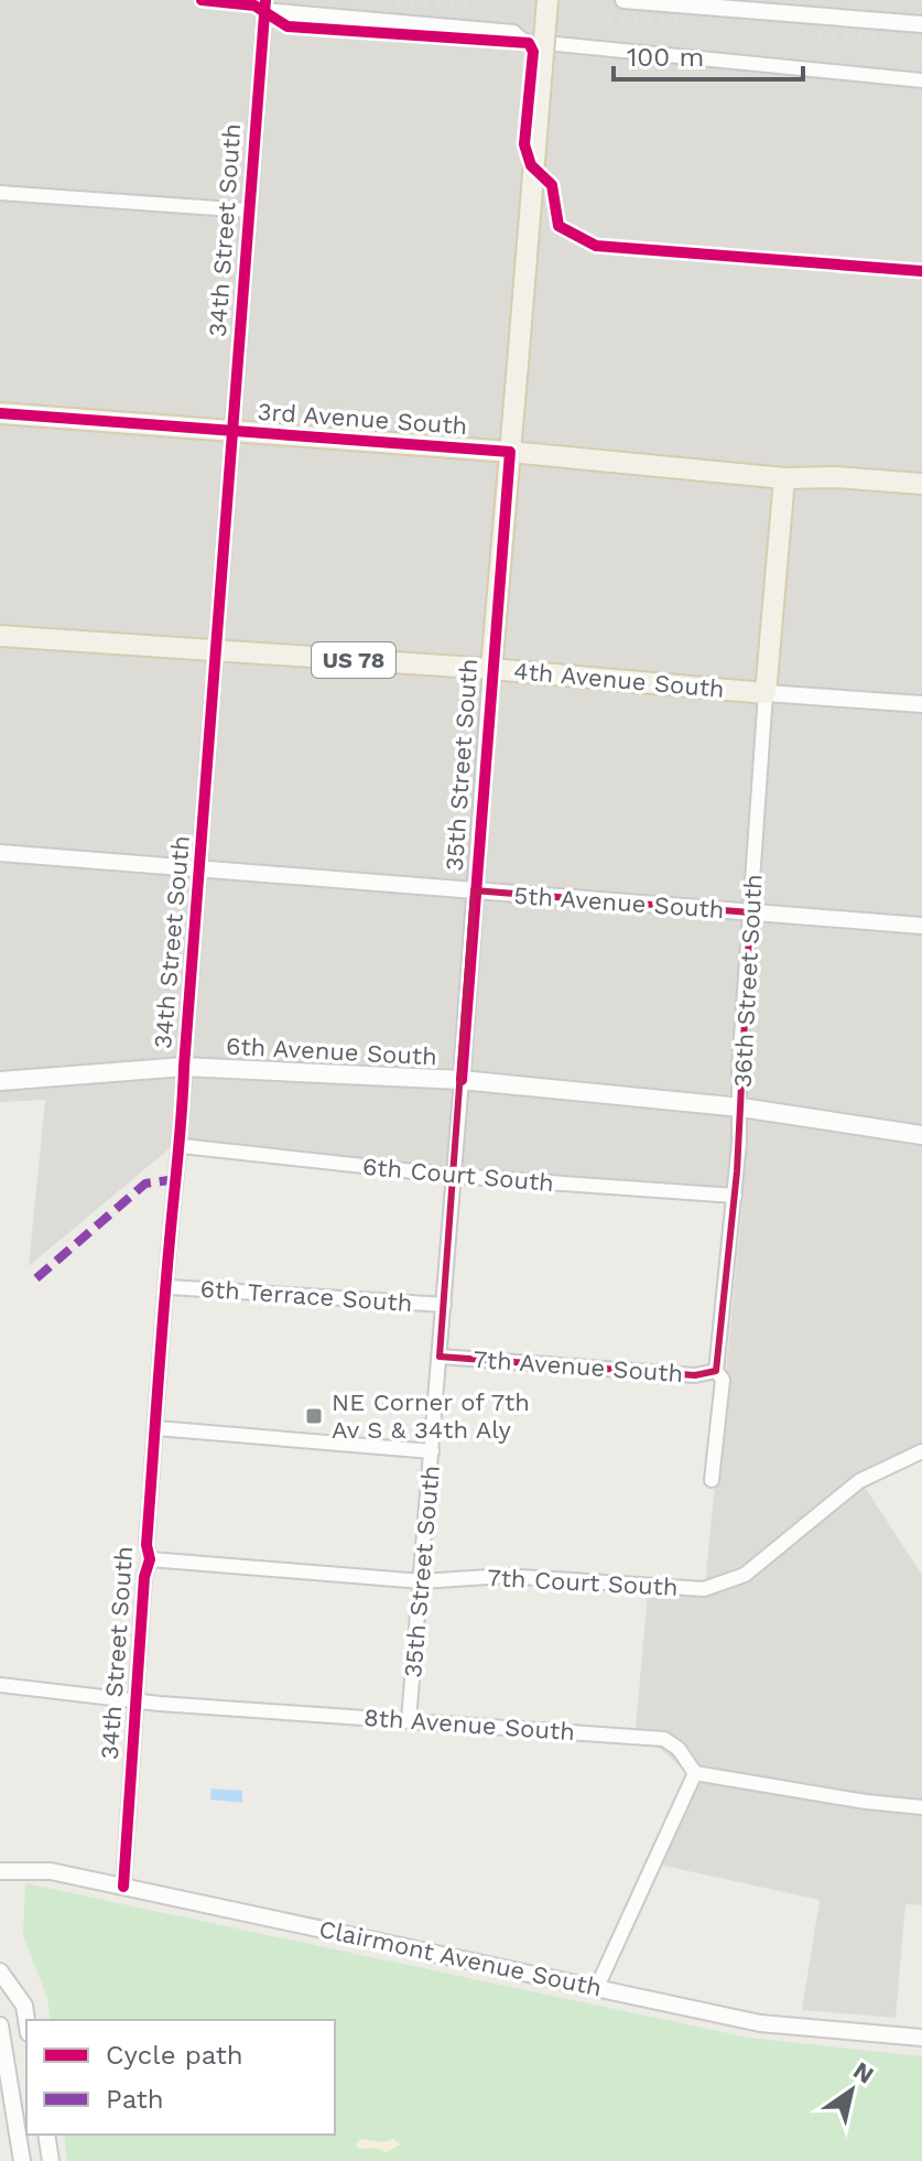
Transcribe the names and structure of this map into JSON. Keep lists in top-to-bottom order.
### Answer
{
  "streets": {
    "main road": [
      "3rd Avenue South",
      "US 78",
      "4th Avenue South",
      "35th Street South",
      "36th Street South",
      "6th Avenue South"
    ],
    "street": [
      "34th Street South",
      "5th Avenue South",
      "6th Court South",
      "6th Terrace South",
      "7th Avenue South",
      "7th Court South",
      "8th Avenue South",
      "Clairmont Avenue South"
    ]
  },
  "crossings": [
    ["34th Street South", "3rd Avenue South"],
    ["34th Street South", "4th Avenue South"],
    ["34th Street South", "5th Avenue South"],
    ["34th Street South", "6th Avenue South"],
    ["34th Street South", "6th Court South"],
    ["34th Street South", "6th Terrace South"],
    ["34th Street South", "7th Court South"],
    ["34th Street South", "8th Avenue South"],
    ["34th Street South", "Clairmont Avenue South"],
    ["3rd Avenue South", "35th Street South"],
    ["3rd Avenue South", "36th Street South"],
    ["4th Avenue South", "35th Street South"],
    ["4th Avenue South", "36th Street South"],
    ["35th Street South", "5th Avenue South"],
    ["35th Street South", "6th Avenue South"],
    ["35th Street South", "6th Court South"],
    ["35th Street South", "6th Terrace South"],
    ["35th Street South", "7th Avenue South"],
    ["35th Street South", "7th Court South"],
    ["35th Street South", "8th Avenue South"],
    ["5th Avenue South", "36th Street South"],
    ["36th Street South", "6th Avenue South"],
    ["36th Street South", "6th Court South"],
    ["36th Street South", "7th Avenue South"]
  ],
  "places": {
    "transit": ["NE Corner of 7th Av S & 34th Aly"]
  },
  "legend": ["Cycle path", "Path"],
  "scale_bar": "100 m",
  "north": "top right"
}
